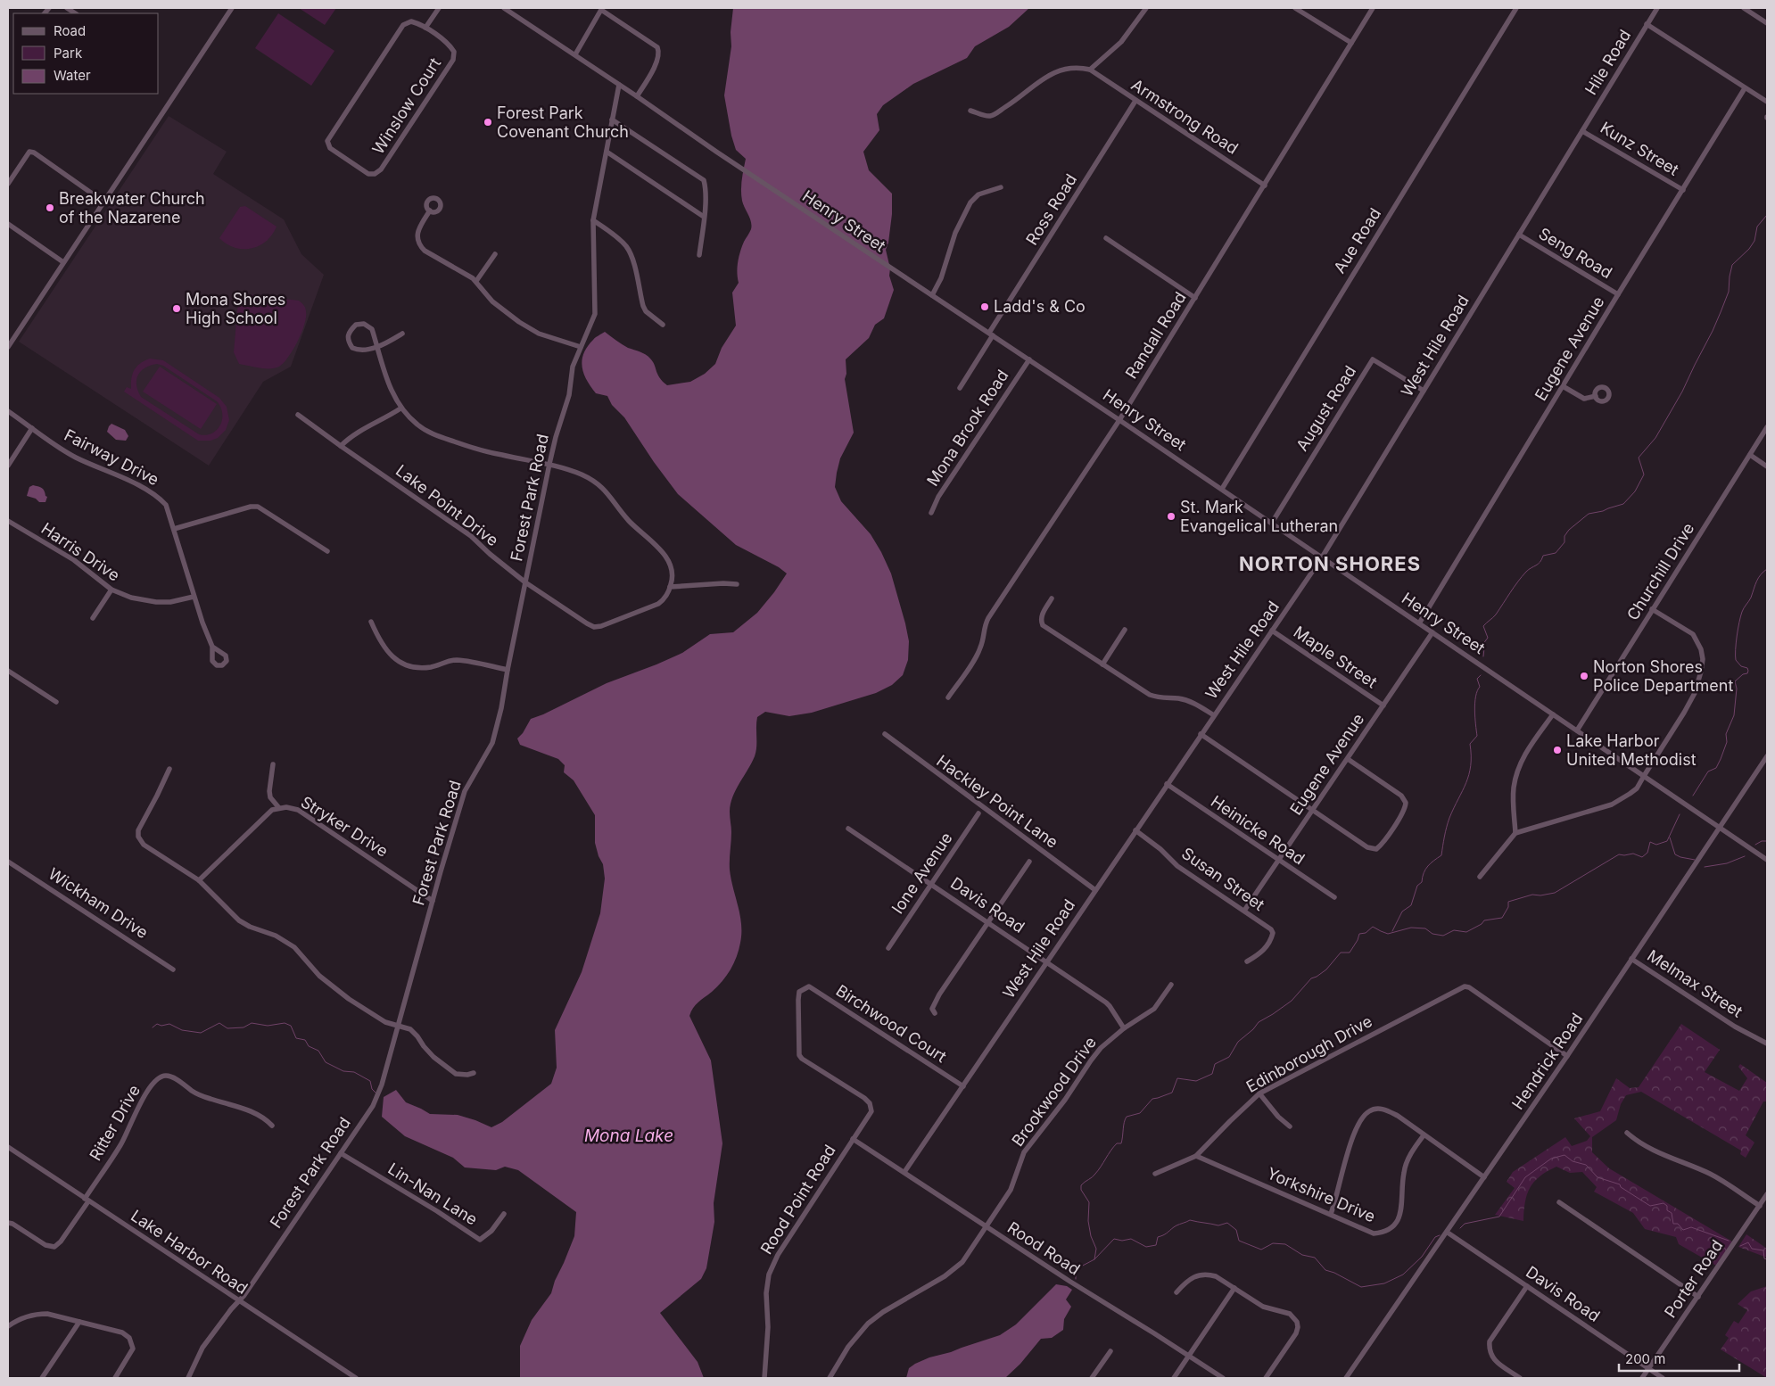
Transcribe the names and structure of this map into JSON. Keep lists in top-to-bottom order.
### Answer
{
  "streets": {
    "street": [
      "Hile Road",
      "Winslow Court",
      "Armstrong Road",
      "Kunz Street",
      "Ross Road",
      "Henry Street",
      "Aue Road",
      "Seng Road",
      "Randall Road",
      "West Hile Road",
      "Eugene Avenue",
      "August Road",
      "Mona Brook Road",
      "Fairway Drive",
      "Forest Park Road",
      "Lake Point Drive",
      "Harris Drive",
      "Churchill Drive",
      "Maple Street",
      "Hackley Point Lane",
      "Stryker Drive",
      "Heinicke Road",
      "Ione Avenue",
      "Susan Street",
      "Wickham Drive",
      "Davis Road",
      "Melmax Street",
      "Birchwood Court",
      "Edinborough Drive",
      "Hendrick Road",
      "Brookwood Drive",
      "Ritter Drive",
      "Lin-Nan Lane",
      "Yorkshire Drive",
      "Rood Point Road",
      "Rood Road",
      "Lake Harbor Road",
      "Porter Road"
    ]
  },
  "crossings": [
    ["Hile Road", "Kunz Street"],
    ["Hile Road", "West Hile Road"],
    ["Armstrong Road", "Ross Road"],
    ["Armstrong Road", "Randall Road"],
    ["Kunz Street", "West Hile Road"],
    ["Kunz Street", "Eugene Avenue"],
    ["Ross Road", "Henry Street"],
    ["Henry Street", "Aue Road"],
    ["Henry Street", "Randall Road"],
    ["Henry Street", "West Hile Road"],
    ["Henry Street", "Eugene Avenue"],
    ["Henry Street", "August Road"],
    ["Henry Street", "Mona Brook Road"],
    ["Henry Street", "Forest Park Road"],
    ["Henry Street", "Churchill Drive"],
    ["Henry Street", "Hendrick Road"],
    ["Seng Road", "West Hile Road"],
    ["Seng Road", "Eugene Avenue"],
    ["West Hile Road", "August Road"],
    ["West Hile Road", "Maple Street"],
    ["West Hile Road", "Hackley Point Lane"],
    ["West Hile Road", "Heinicke Road"],
    ["West Hile Road", "Susan Street"],
    ["West Hile Road", "Davis Road"],
    ["West Hile Road", "Birchwood Court"],
    ["West Hile Road", "Rood Road"],
    ["Eugene Avenue", "Maple Street"],
    ["Eugene Avenue", "Heinicke Road"],
    ["Eugene Avenue", "Susan Street"],
    ["Fairway Drive", "Harris Drive"],
    ["Forest Park Road", "Lake Point Drive"],
    ["Forest Park Road", "Stryker Drive"],
    ["Forest Park Road", "Lin-Nan Lane"],
    ["Forest Park Road", "Lake Harbor Road"],
    ["Ione Avenue", "Davis Road"],
    ["Davis Road", "Hendrick Road"],
    ["Davis Road", "Brookwood Drive"],
    ["Davis Road", "Porter Road"],
    ["Melmax Street", "Hendrick Road"],
    ["Birchwood Court", "Rood Point Road"],
    ["Edinborough Drive", "Hendrick Road"],
    ["Edinborough Drive", "Yorkshire Drive"],
    ["Brookwood Drive", "Rood Road"],
    ["Ritter Drive", "Lake Harbor Road"],
    ["Rood Point Road", "Rood Road"]
  ],
  "districts": ["NORTON SHORES"],
  "water": ["Mona Lake"],
  "places": [
    "Forest Park Covenant Church",
    "Breakwater Church of the Nazarene",
    "Ladd's & Co",
    "Mona Shores High School",
    "St. Mark Evangelical Lutheran",
    "Norton Shores Police Department",
    "Lake Harbor United Methodist"
  ],
  "legend": ["Road", "Park", "Water"],
  "scale_bar": "200 m"
}
